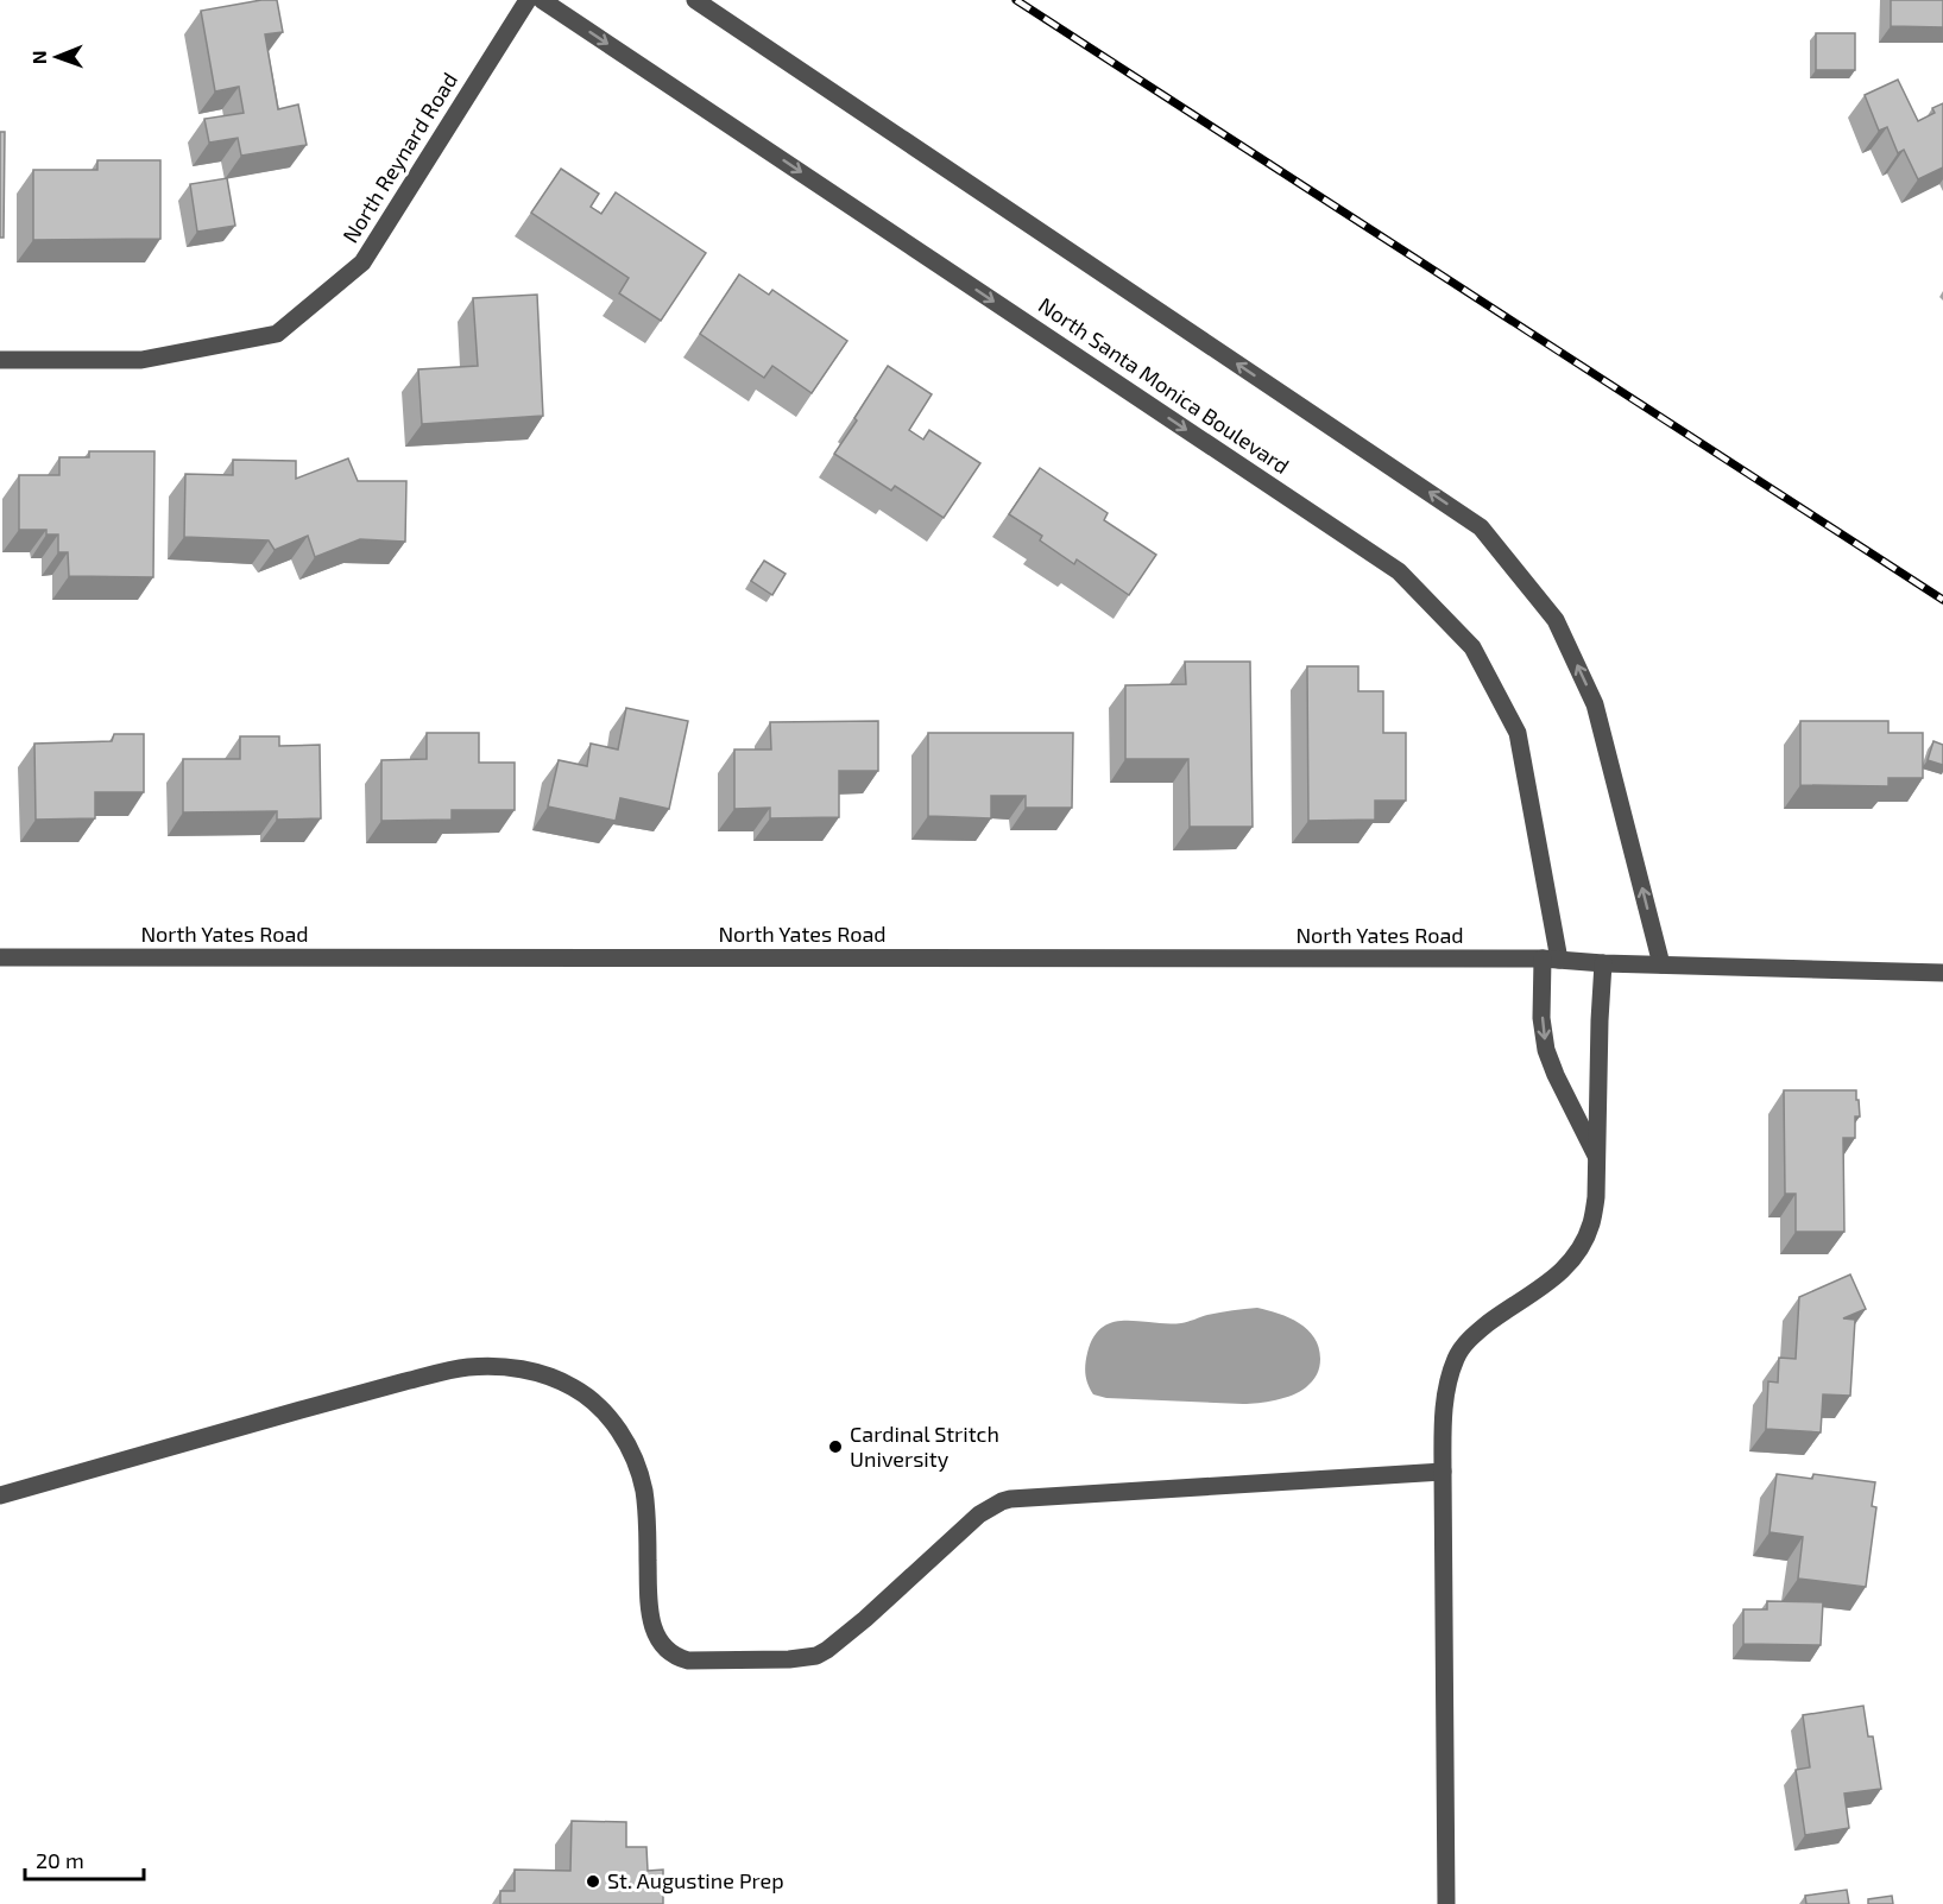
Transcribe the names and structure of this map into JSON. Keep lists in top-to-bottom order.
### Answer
{
  "streets": {
    "street": ["North Reynard Road", "North Santa Monica Boulevard", "North Yates Road"]
  },
  "crossings": [
    ["North Santa Monica Boulevard", "North Yates Road"]
  ],
  "places": ["Cardinal Stritch University", "St. Augustine Prep"],
  "scale_bar": "20 m",
  "north": "left"
}
